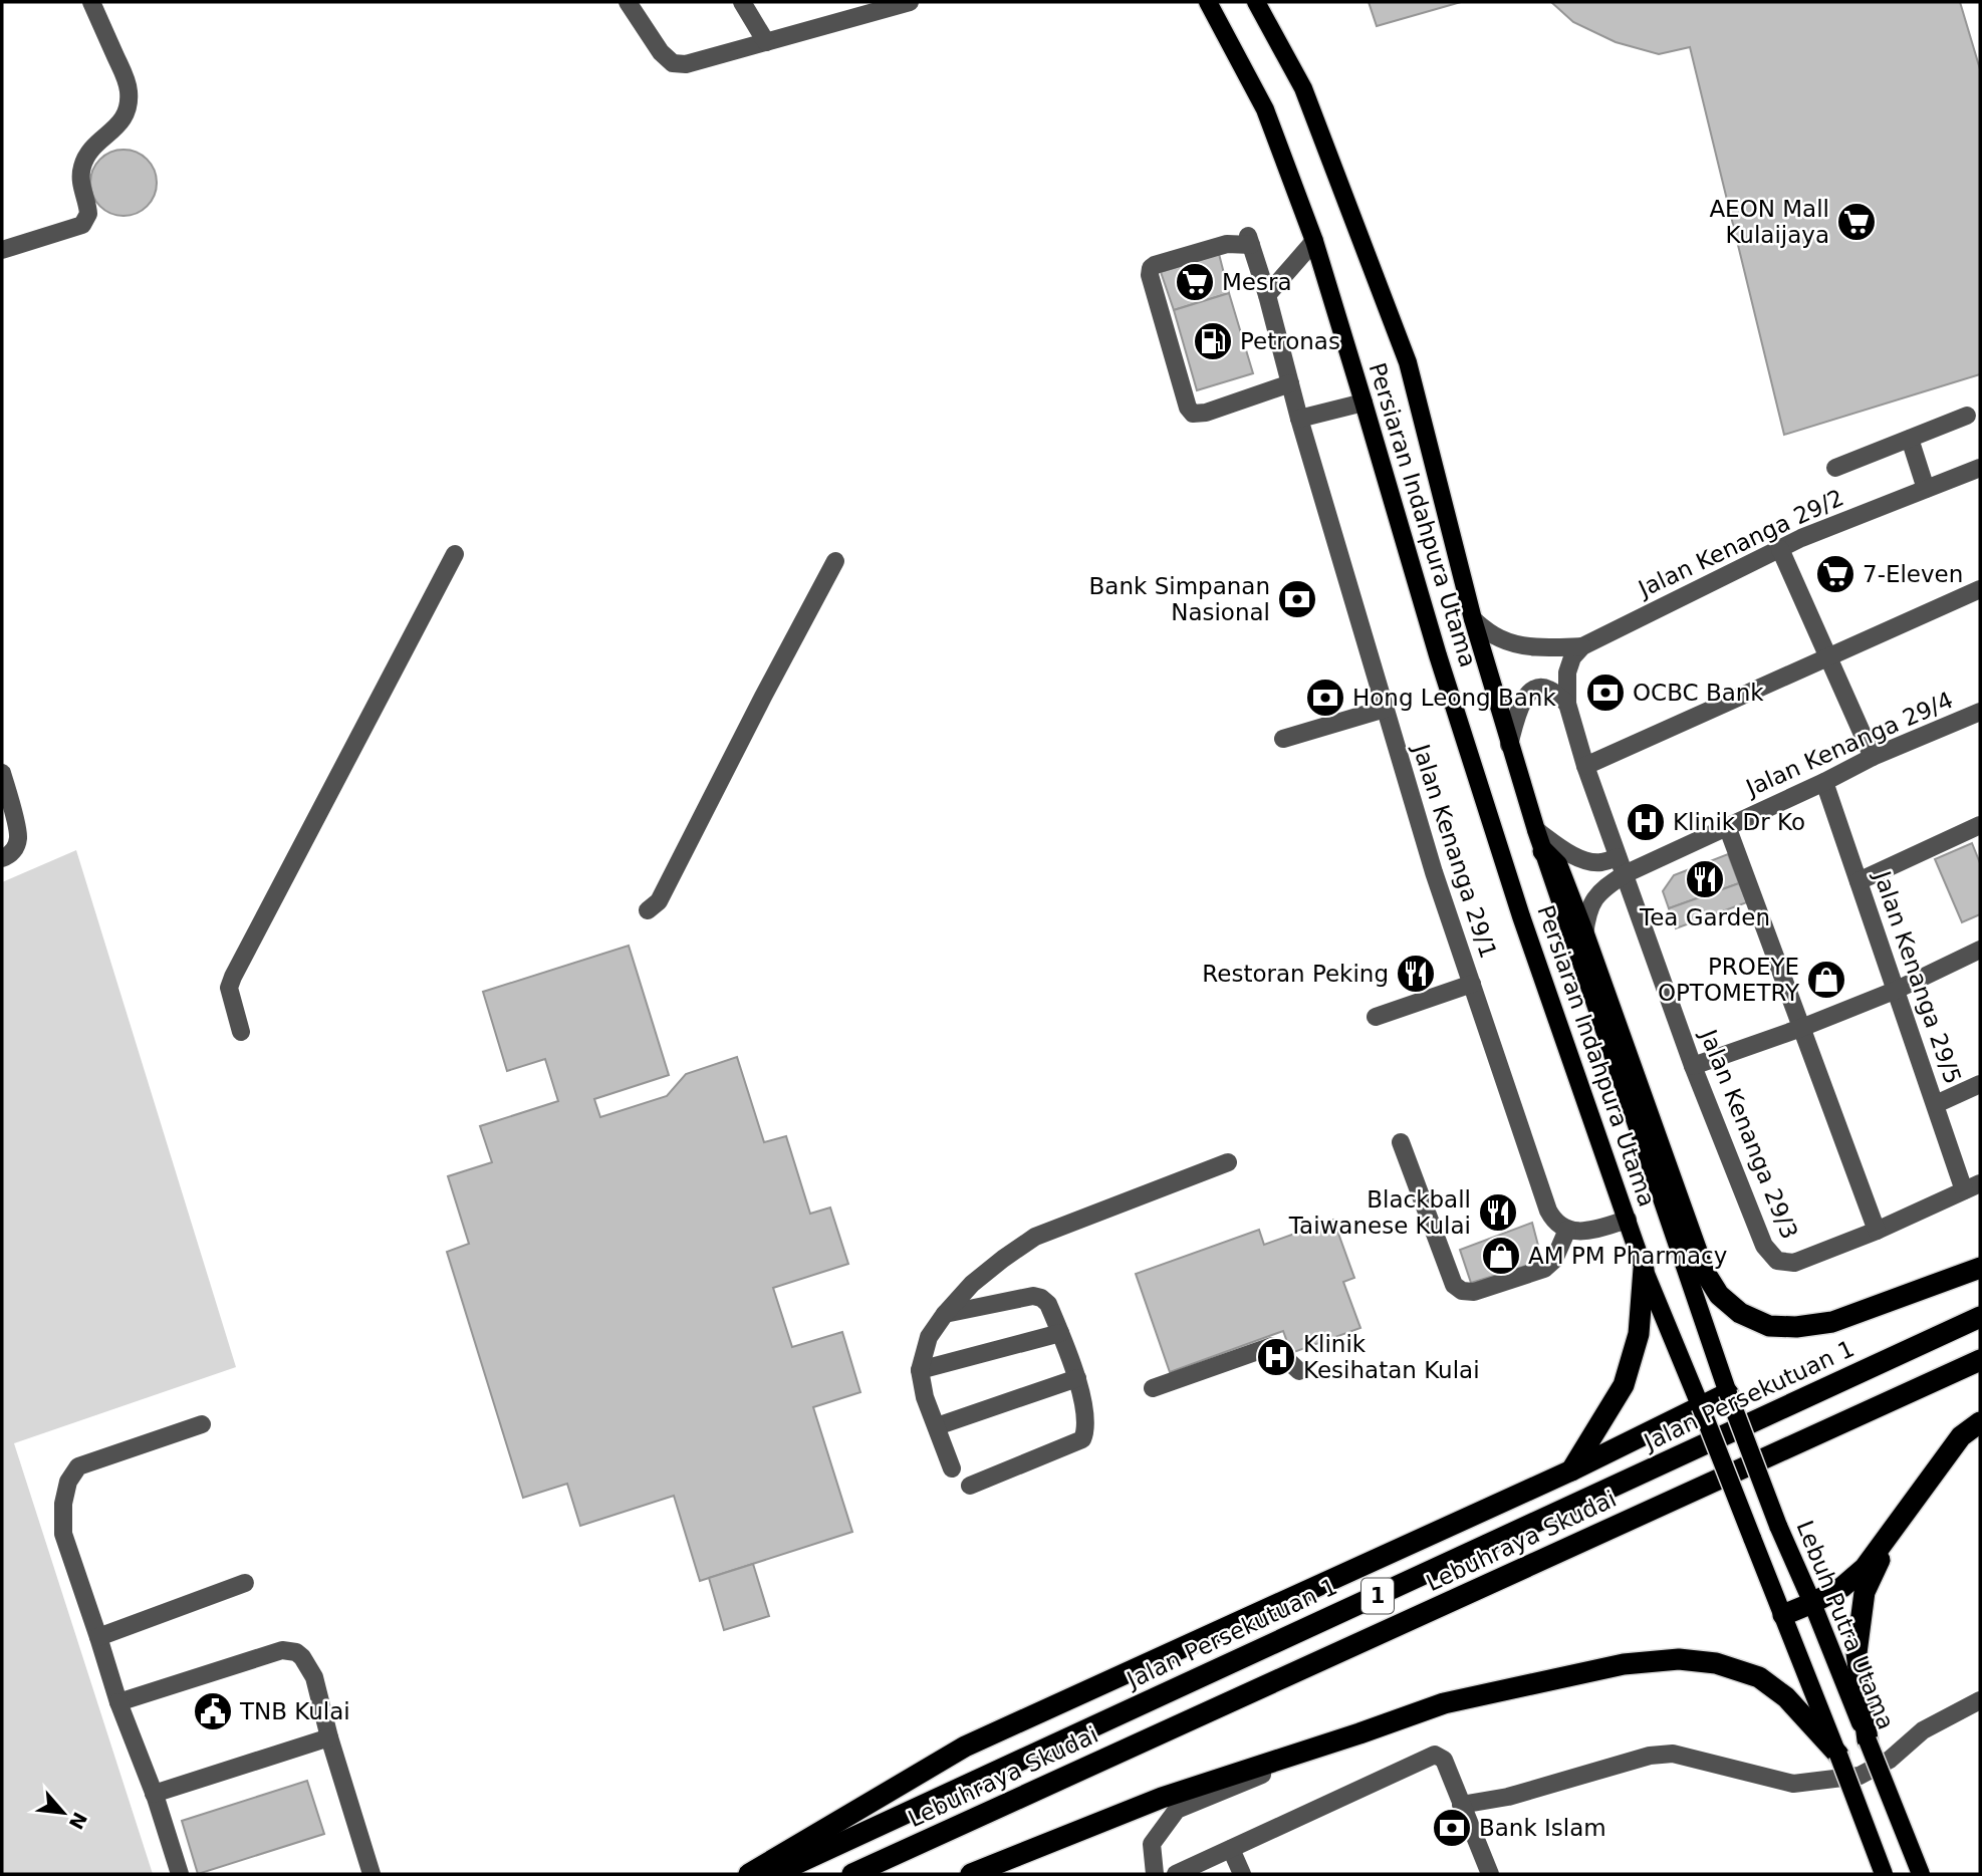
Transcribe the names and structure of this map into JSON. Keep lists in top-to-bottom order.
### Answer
{
  "streets": {
    "highway": ["Jalan Persekutuan 1", "Lebuhraya Skudai", "1"],
    "main road": ["Persiaran Indahpura Utama", "Lebuh Putra Utama"],
    "street": [
      "Jalan Kenanga 29/2",
      "Jalan Kenanga 29/4",
      "Jalan Kenanga 29/1",
      "Jalan Kenanga 29/5",
      "Jalan Kenanga 29/3"
    ]
  },
  "crossings": [
    ["Persiaran Indahpura Utama", "Lebuh Putra Utama"],
    ["Jalan Kenanga 29/4", "Jalan Kenanga 29/5"],
    ["Jalan Kenanga 29/4", "Jalan Kenanga 29/3"],
    ["Jalan Kenanga 29/5", "Jalan Kenanga 29/3"]
  ],
  "places": {
    "supermarket": ["AEON Mall Kulaijaya", "Mesra", "7-Eleven"],
    "fuel station": ["Petronas"],
    "bank": [
      "Bank Simpanan Nasional",
      "OCBC Bank",
      "Hong Leong Bank",
      "Bank Islam"
    ],
    "hospital": ["Klinik Dr Ko", "Klinik Kesihatan Kulai"],
    "restaurant": ["Tea Garden", "Restoran Peking", "Blackball Taiwanese Kulai"],
    "shop": ["PROEYE OPTOMETRY", "AM PM Pharmacy"],
    "public building": ["TNB Kulai"]
  },
  "north": "bottom right"
}
